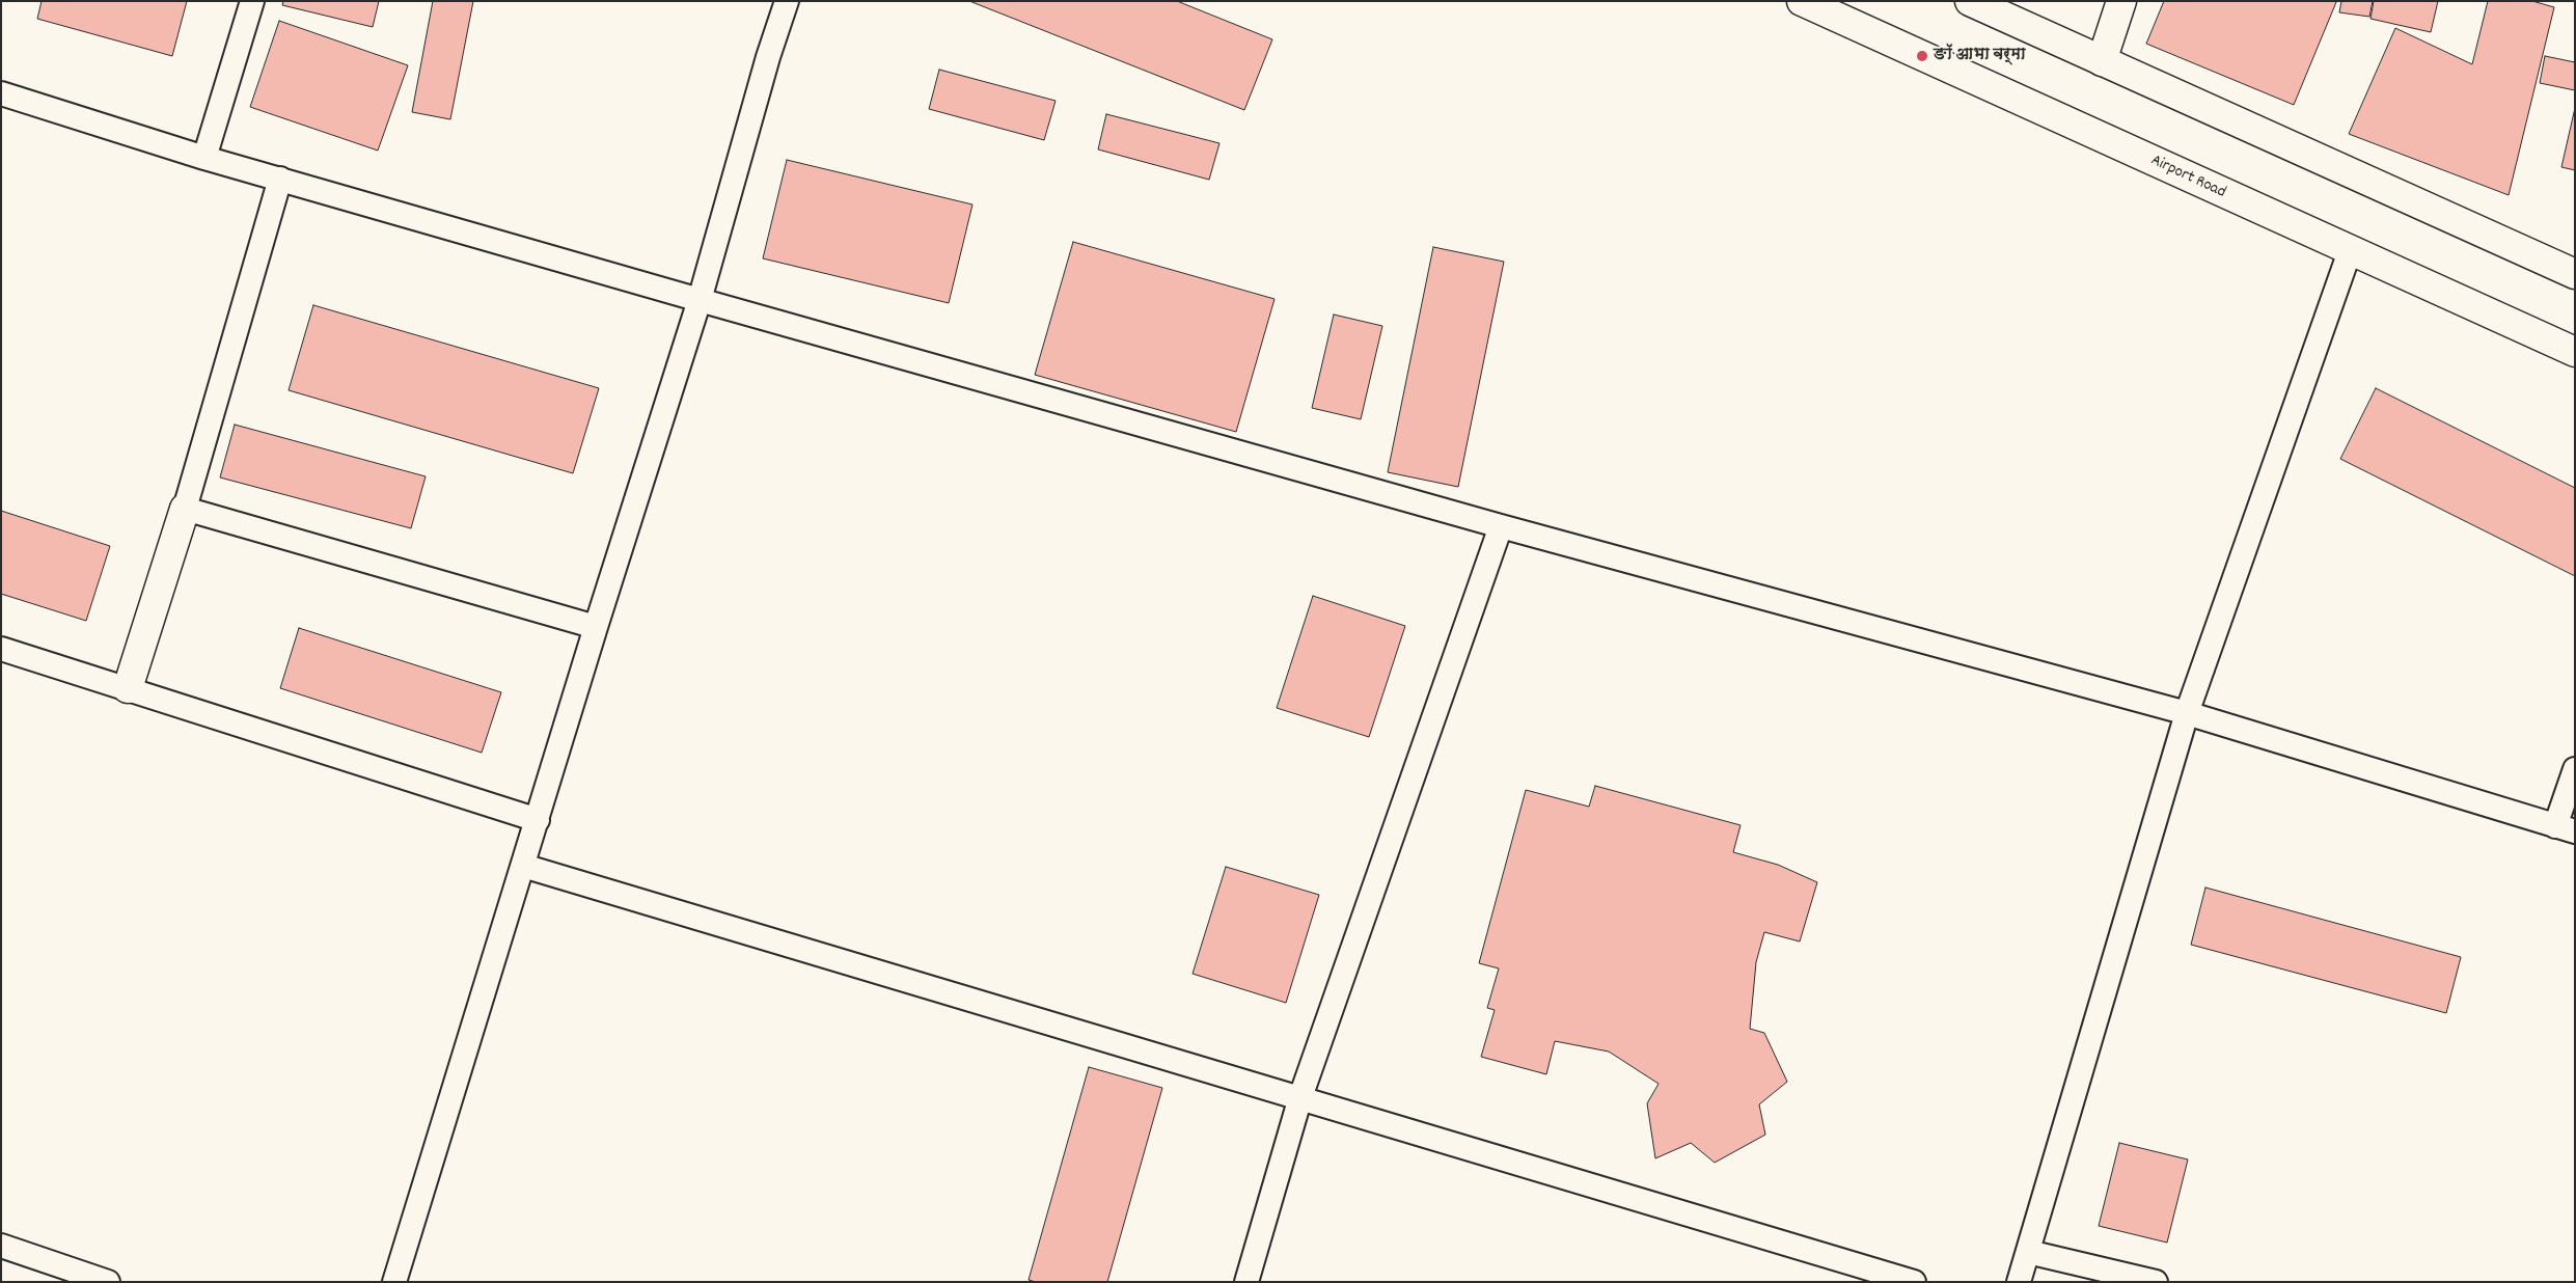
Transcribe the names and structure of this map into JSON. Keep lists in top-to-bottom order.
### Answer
{
  "streets": {
    "main road": ["Airport Road"]
  },
  "places": ["ङॉ आभा वर्मा"]
}
